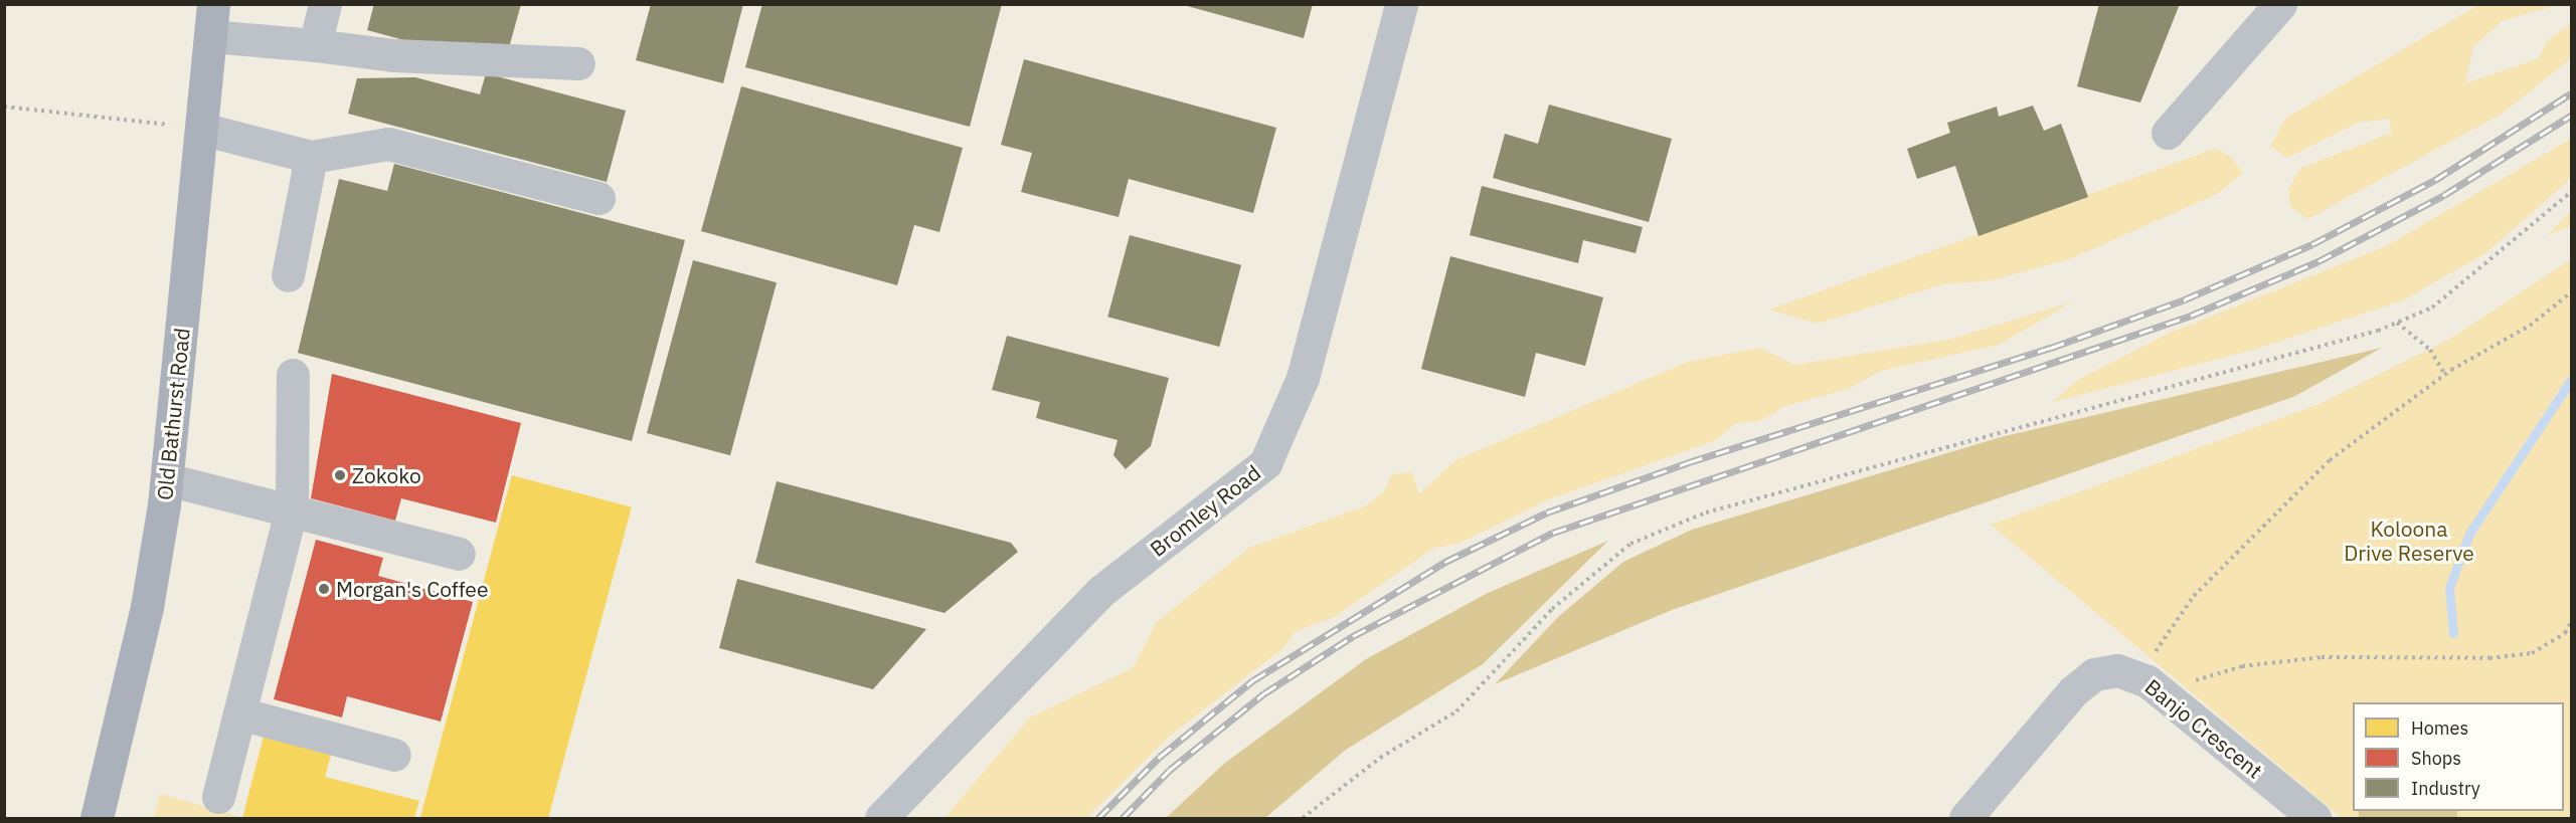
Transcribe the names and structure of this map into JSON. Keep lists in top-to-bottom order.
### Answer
{
  "streets": {
    "main road": ["Old Bathurst Road"],
    "street": ["Bromley Road", "Banjo Crescent"]
  },
  "parks": ["Koloona Drive Reserve"],
  "places": ["Zokoko", "Morgan's Coffee"],
  "legend": ["Homes", "Shops", "Industry"]
}
